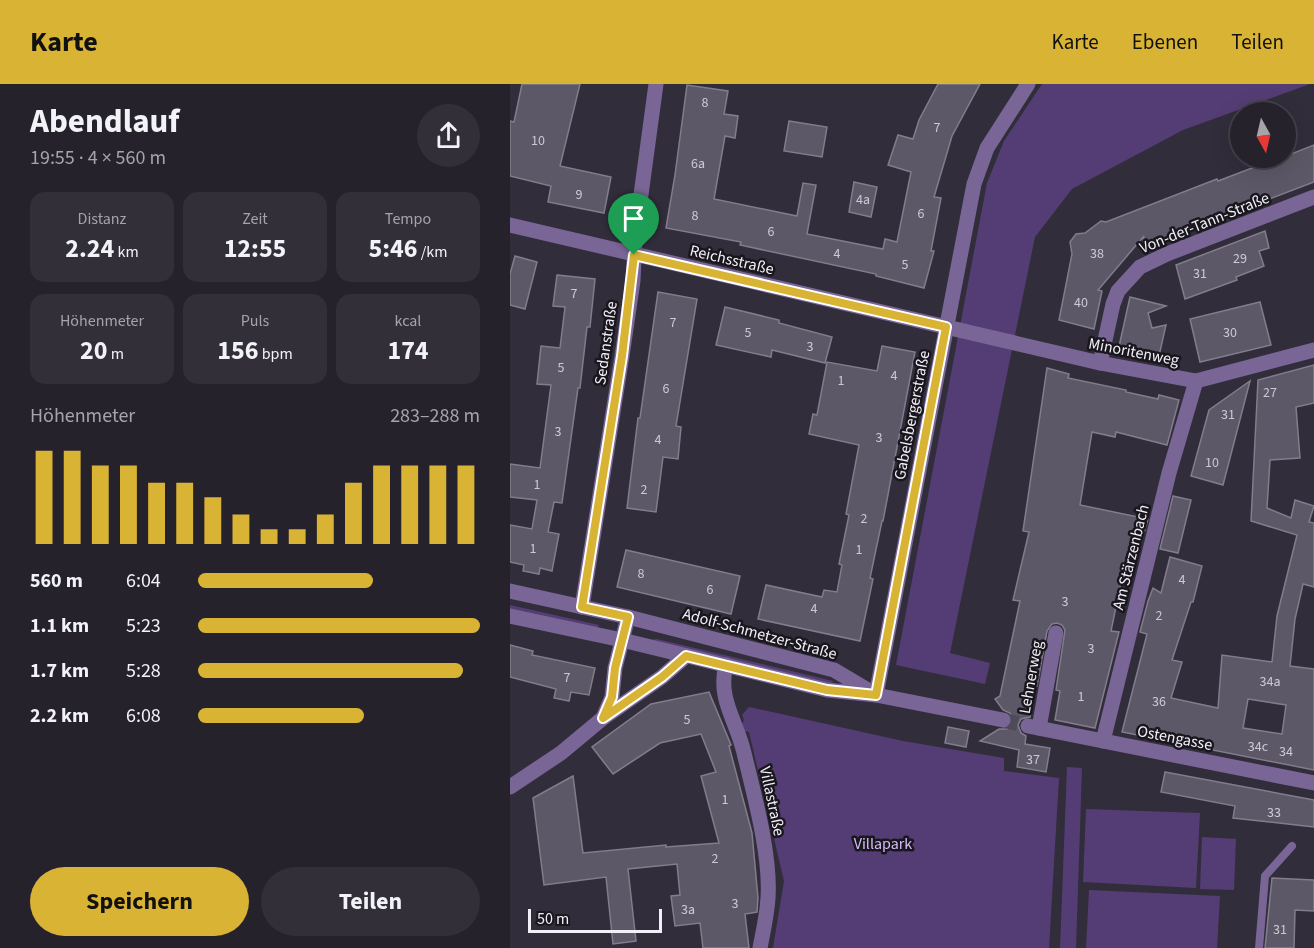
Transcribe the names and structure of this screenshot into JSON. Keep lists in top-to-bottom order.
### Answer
{
  "streets": {
    "street": [
      "Von-der-Tann-Straße",
      "Reichsstraße",
      "Sedanstraße",
      "Minoritenweg",
      "Gabelsbergerstraße",
      "Am Stärzenbach",
      "Adolf-Schmetzer-Straße",
      "Lehnerweg",
      "Ostengasse",
      "Villastraße"
    ]
  },
  "crossings": [
    ["Von-der-Tann-Straße", "Minoritenweg"],
    ["Reichsstraße", "Sedanstraße"],
    ["Reichsstraße", "Minoritenweg"],
    ["Reichsstraße", "Gabelsbergerstraße"],
    ["Sedanstraße", "Adolf-Schmetzer-Straße"],
    ["Minoritenweg", "Gabelsbergerstraße"],
    ["Minoritenweg", "Am Stärzenbach"],
    ["Gabelsbergerstraße", "Adolf-Schmetzer-Straße"],
    ["Am Stärzenbach", "Ostengasse"],
    ["Lehnerweg", "Ostengasse"]
  ],
  "parks": ["Villapark"],
  "house_numbers": [
    "8",
    "7",
    "10",
    "6a",
    "9",
    "4a",
    "6",
    "8",
    "6",
    "4",
    "38",
    "29",
    "5",
    "31",
    "7",
    "40",
    "7",
    "5",
    "30",
    "3",
    "5",
    "4",
    "1",
    "6",
    "27",
    "31",
    "3",
    "3",
    "4",
    "10",
    "1",
    "2",
    "2",
    "1",
    "1",
    "8",
    "4",
    "6",
    "3",
    "4",
    "2",
    "3",
    "7",
    "34a",
    "1",
    "36",
    "5",
    "34c",
    "34",
    "37",
    "1",
    "33",
    "2",
    "3",
    "3a",
    "31"
  ],
  "scale_bar": "50 m",
  "north": "bottom",
  "page": {
    "header": "Karte",
    "nav": ["Karte", "Ebenen", "Teilen"],
    "heading": ["Abendlauf", "19:55 · 4 × 560 m"],
    "stats": [
      ["Distanz", "2.24 km"],
      ["Zeit", "12:55"],
      ["Tempo", "5:46 /km"],
      ["Höhenmeter", "20 m"],
      ["Puls", "156 bpm"],
      ["kcal", "174"]
    ],
    "chart": ["Höhenmeter", "283–288 m"],
    "list": [
      {
        "name": "560 m",
        "note": "6:04"
      },
      {
        "name": "1.1 km",
        "note": "5:23"
      },
      {
        "name": "1.7 km",
        "note": "5:28"
      },
      {
        "name": "2.2 km",
        "note": "6:08"
      }
    ],
    "buttons": ["Speichern", "Teilen"],
    "scale": "50 m"
  }
}
